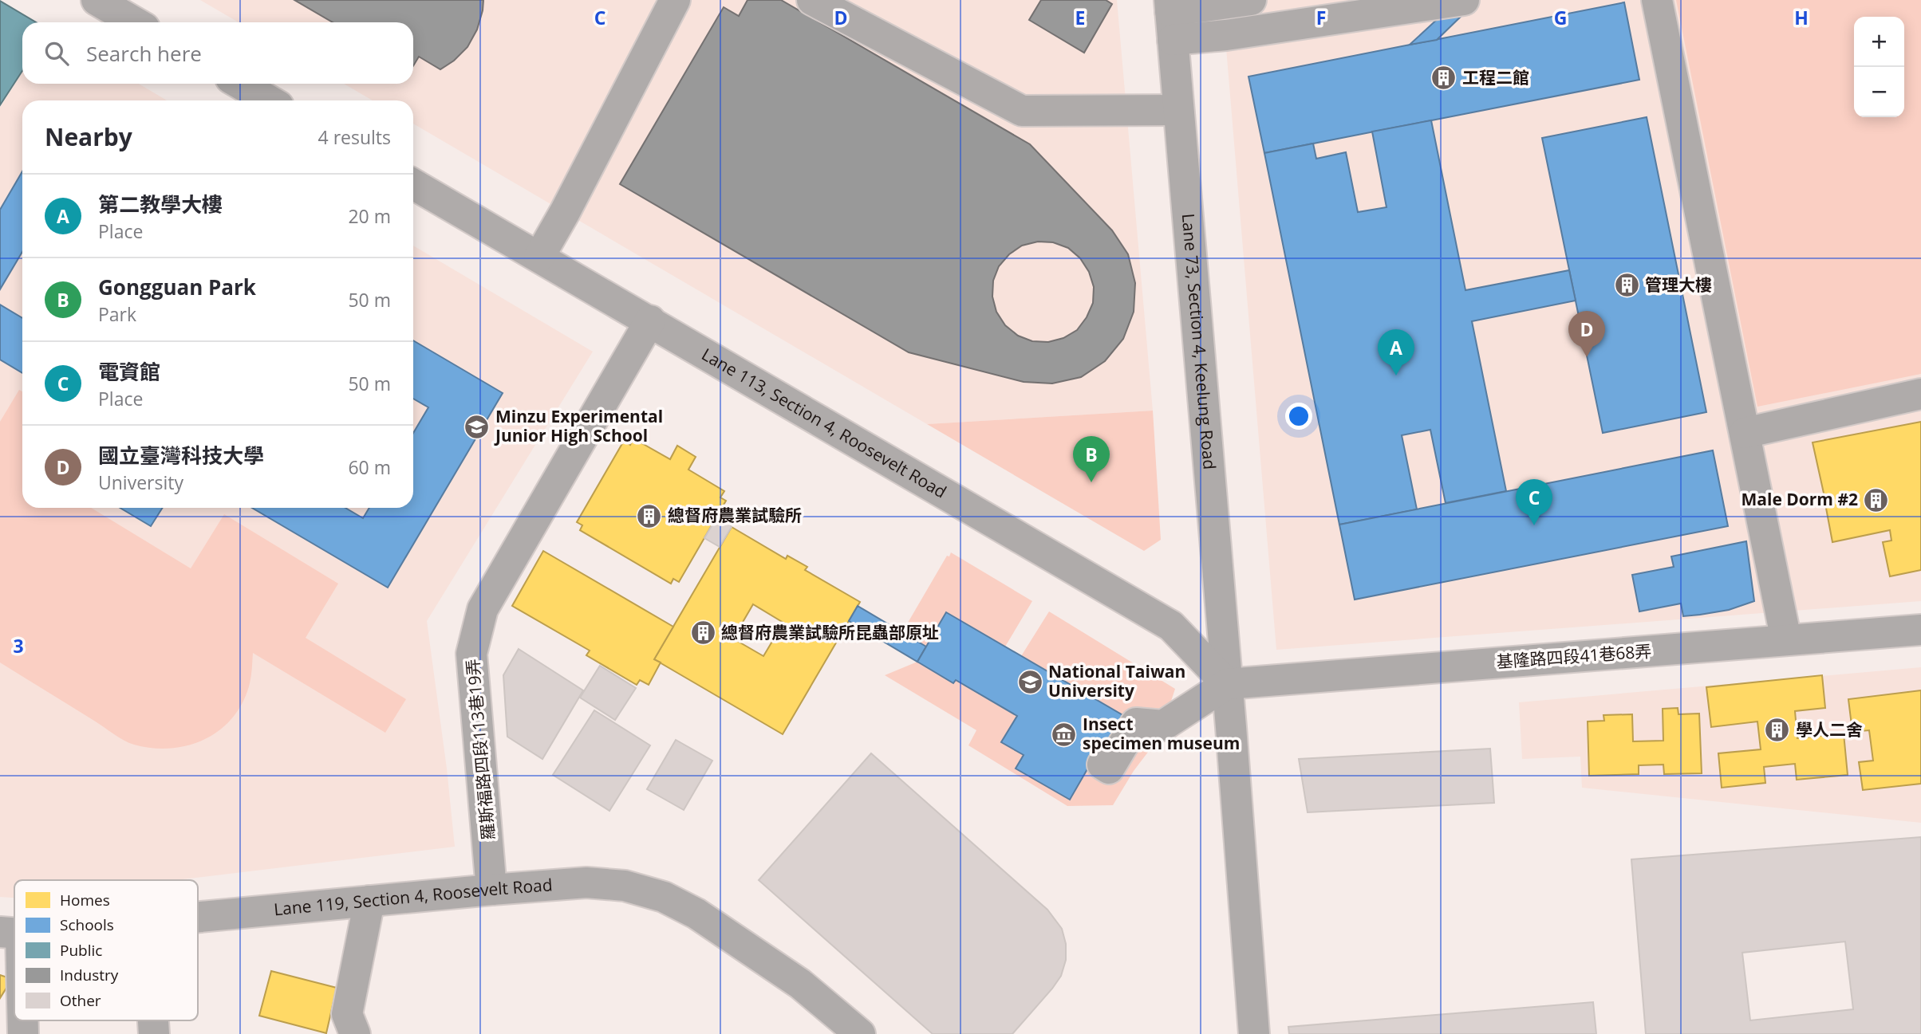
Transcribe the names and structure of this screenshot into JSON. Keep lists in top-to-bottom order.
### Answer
{
  "streets": {
    "street": [
      "Lane 73, Section 4, Keelung Road",
      "Lane 113, Section 4, Roosevelt Road",
      "基隆路四段41巷68弄",
      "羅斯福路四段113巷19弄",
      "Lane 119, Section 4, Roosevelt Road"
    ]
  },
  "crossings": [
    ["Lane 73, Section 4, Keelung Road", "Lane 113, Section 4, Roosevelt Road"],
    ["Lane 73, Section 4, Keelung Road", "基隆路四段41巷68弄"],
    ["Lane 113, Section 4, Roosevelt Road", "基隆路四段41巷68弄"],
    ["Lane 113, Section 4, Roosevelt Road", "羅斯福路四段113巷19弄"],
    ["羅斯福路四段113巷19弄", "Lane 119, Section 4, Roosevelt Road"]
  ],
  "places": {
    "building": [
      "工程二館",
      "管理大樓",
      "Male Dorm #2",
      "總督府農業試驗所",
      "總督府農業試驗所昆蟲部原址",
      "學人二舍"
    ],
    "school or university": ["Minzu Experimental Junior High School", "National Taiwan University"],
    "museum": ["Insect specimen museum"]
  },
  "legend": [
    "Homes",
    "Schools",
    "Public",
    "Industry",
    "Other"
  ],
  "page": {
    "map_buttons": ["+", "−"],
    "search": "Search here",
    "heading": ["Nearby", "4 results"],
    "list": [
      {
        "mark": "A",
        "name": "第二教學大樓",
        "note": "Place",
        "value": "20 m"
      },
      {
        "mark": "B",
        "name": "Gongguan Park",
        "note": "Park",
        "value": "50 m"
      },
      {
        "mark": "C",
        "name": "電資館",
        "note": "Place",
        "value": "50 m"
      },
      {
        "mark": "D",
        "name": "國立臺灣科技大學",
        "note": "University",
        "value": "60 m"
      }
    ],
    "pins": [
      "D",
      "A",
      "B",
      "C"
    ]
  },
  "grid": {
    "columns": [
      "C",
      "D",
      "E",
      "F",
      "G",
      "H"
    ],
    "rows": ["3"]
  }
}
